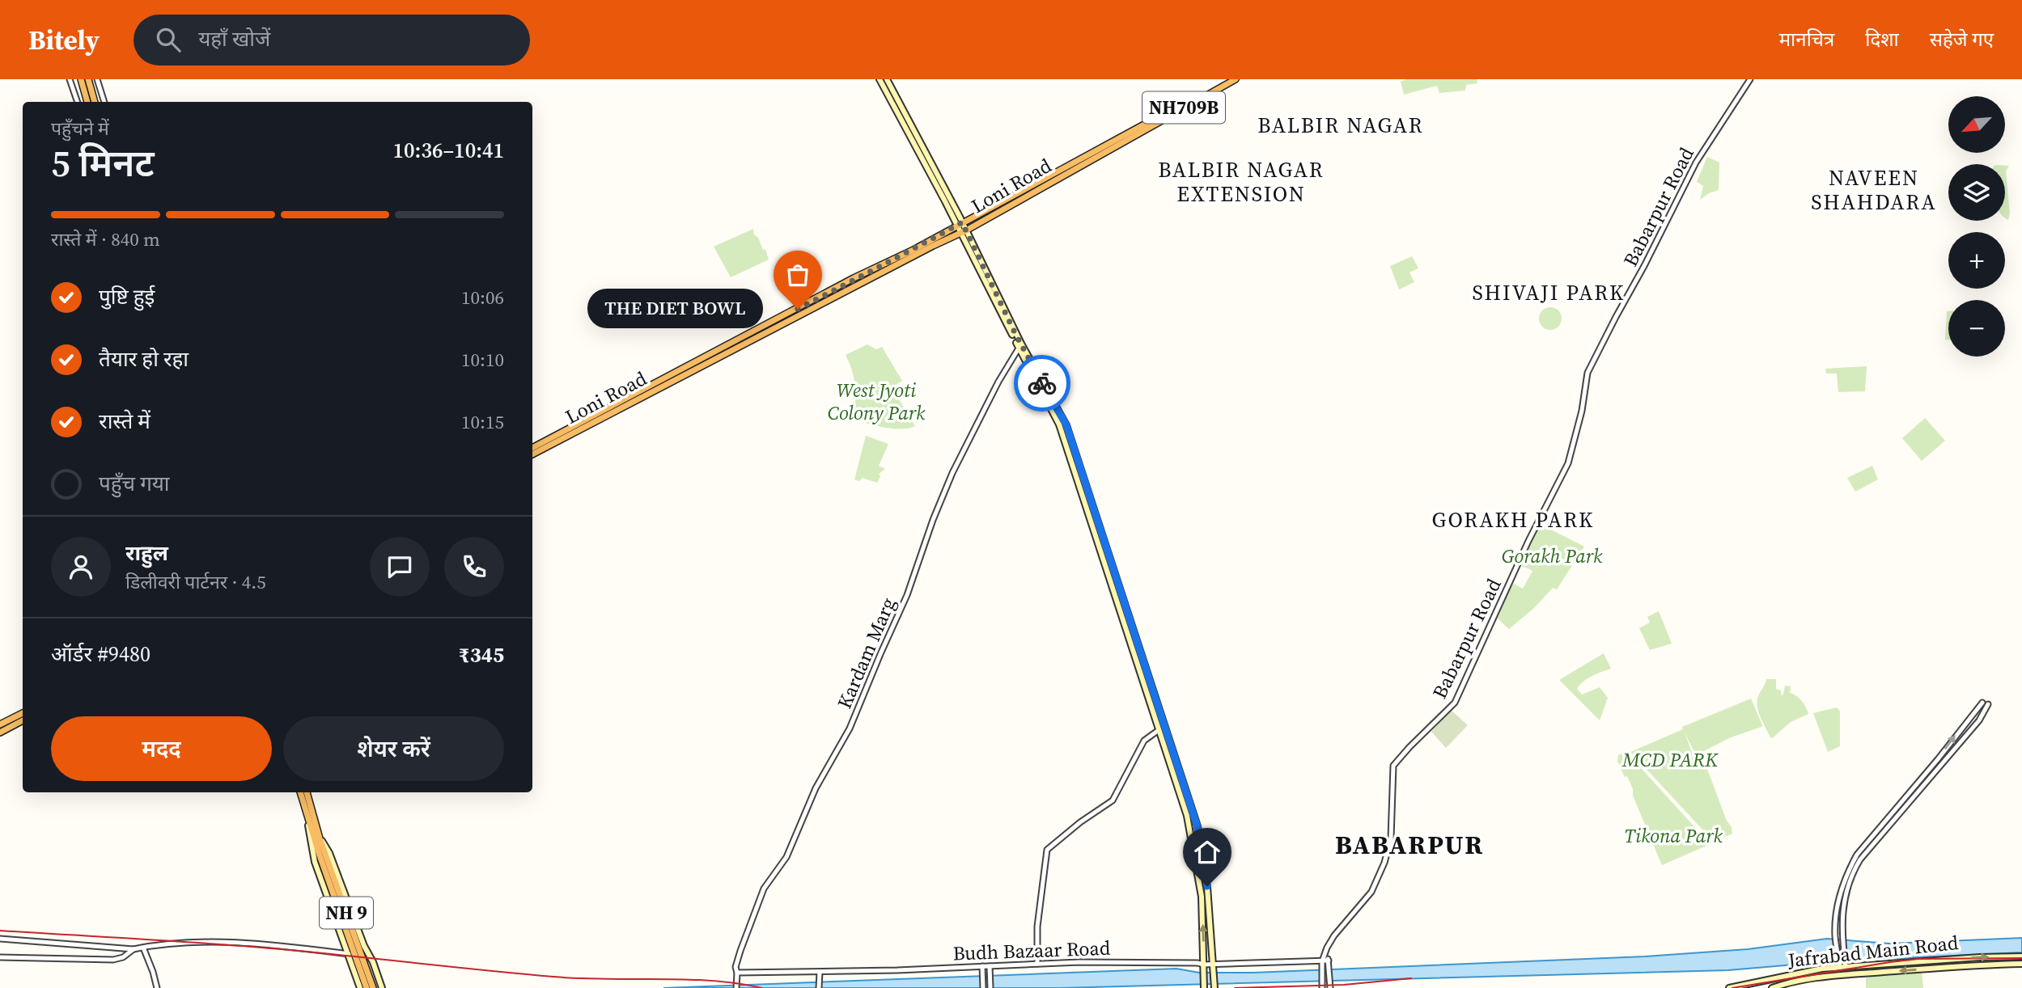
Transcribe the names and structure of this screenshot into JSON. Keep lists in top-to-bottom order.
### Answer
{
  "streets": {
    "highway": ["NH709B", "Loni Road", "NH 9"],
    "main road": ["Jafrabad Main Road"],
    "street": ["Babarpur Road", "Kardam Marg", "Budh Bazaar Road"]
  },
  "crossings": [
    ["Babarpur Road", "Budh Bazaar Road"],
    ["Kardam Marg", "Budh Bazaar Road"]
  ],
  "districts": [
    "BALBIR NAGAR",
    "BALBIR NAGAR EXTENSION",
    "NAVEEN SHAHDARA",
    "SHIVAJI PARK",
    "GORAKH PARK",
    "BABARPUR"
  ],
  "parks": [
    "West Jyoti Colony Park",
    "Gorakh Park",
    "MCD PARK",
    "Tikona Park"
  ],
  "places": ["THE DIET BOWL"],
  "north": "bottom left",
  "page": {
    "header": "Bitely",
    "search": "यहाँ खोजें",
    "nav": ["मानचित्र", "दिशा", "सहेजे गए"],
    "map_buttons": ["+", "−"],
    "heading": ["5 मिनट", "पहुँचने में", "10:36–10:41"],
    "panel": [
      "राहुल",
      "डिलीवरी पार्टनर · 4.5",
      "ऑर्डर #9480",
      "₹345"
    ],
    "bar": "रास्ते में · 840 m",
    "list": [
      ["पुष्टि हुई", "10:06"],
      ["तैयार हो रहा", "10:10"],
      ["रास्ते में", "10:15"],
      "पहुँच गया"
    ],
    "bubble": "THE DIET BOWL",
    "buttons": ["मदद", "शेयर करें"]
  }
}
